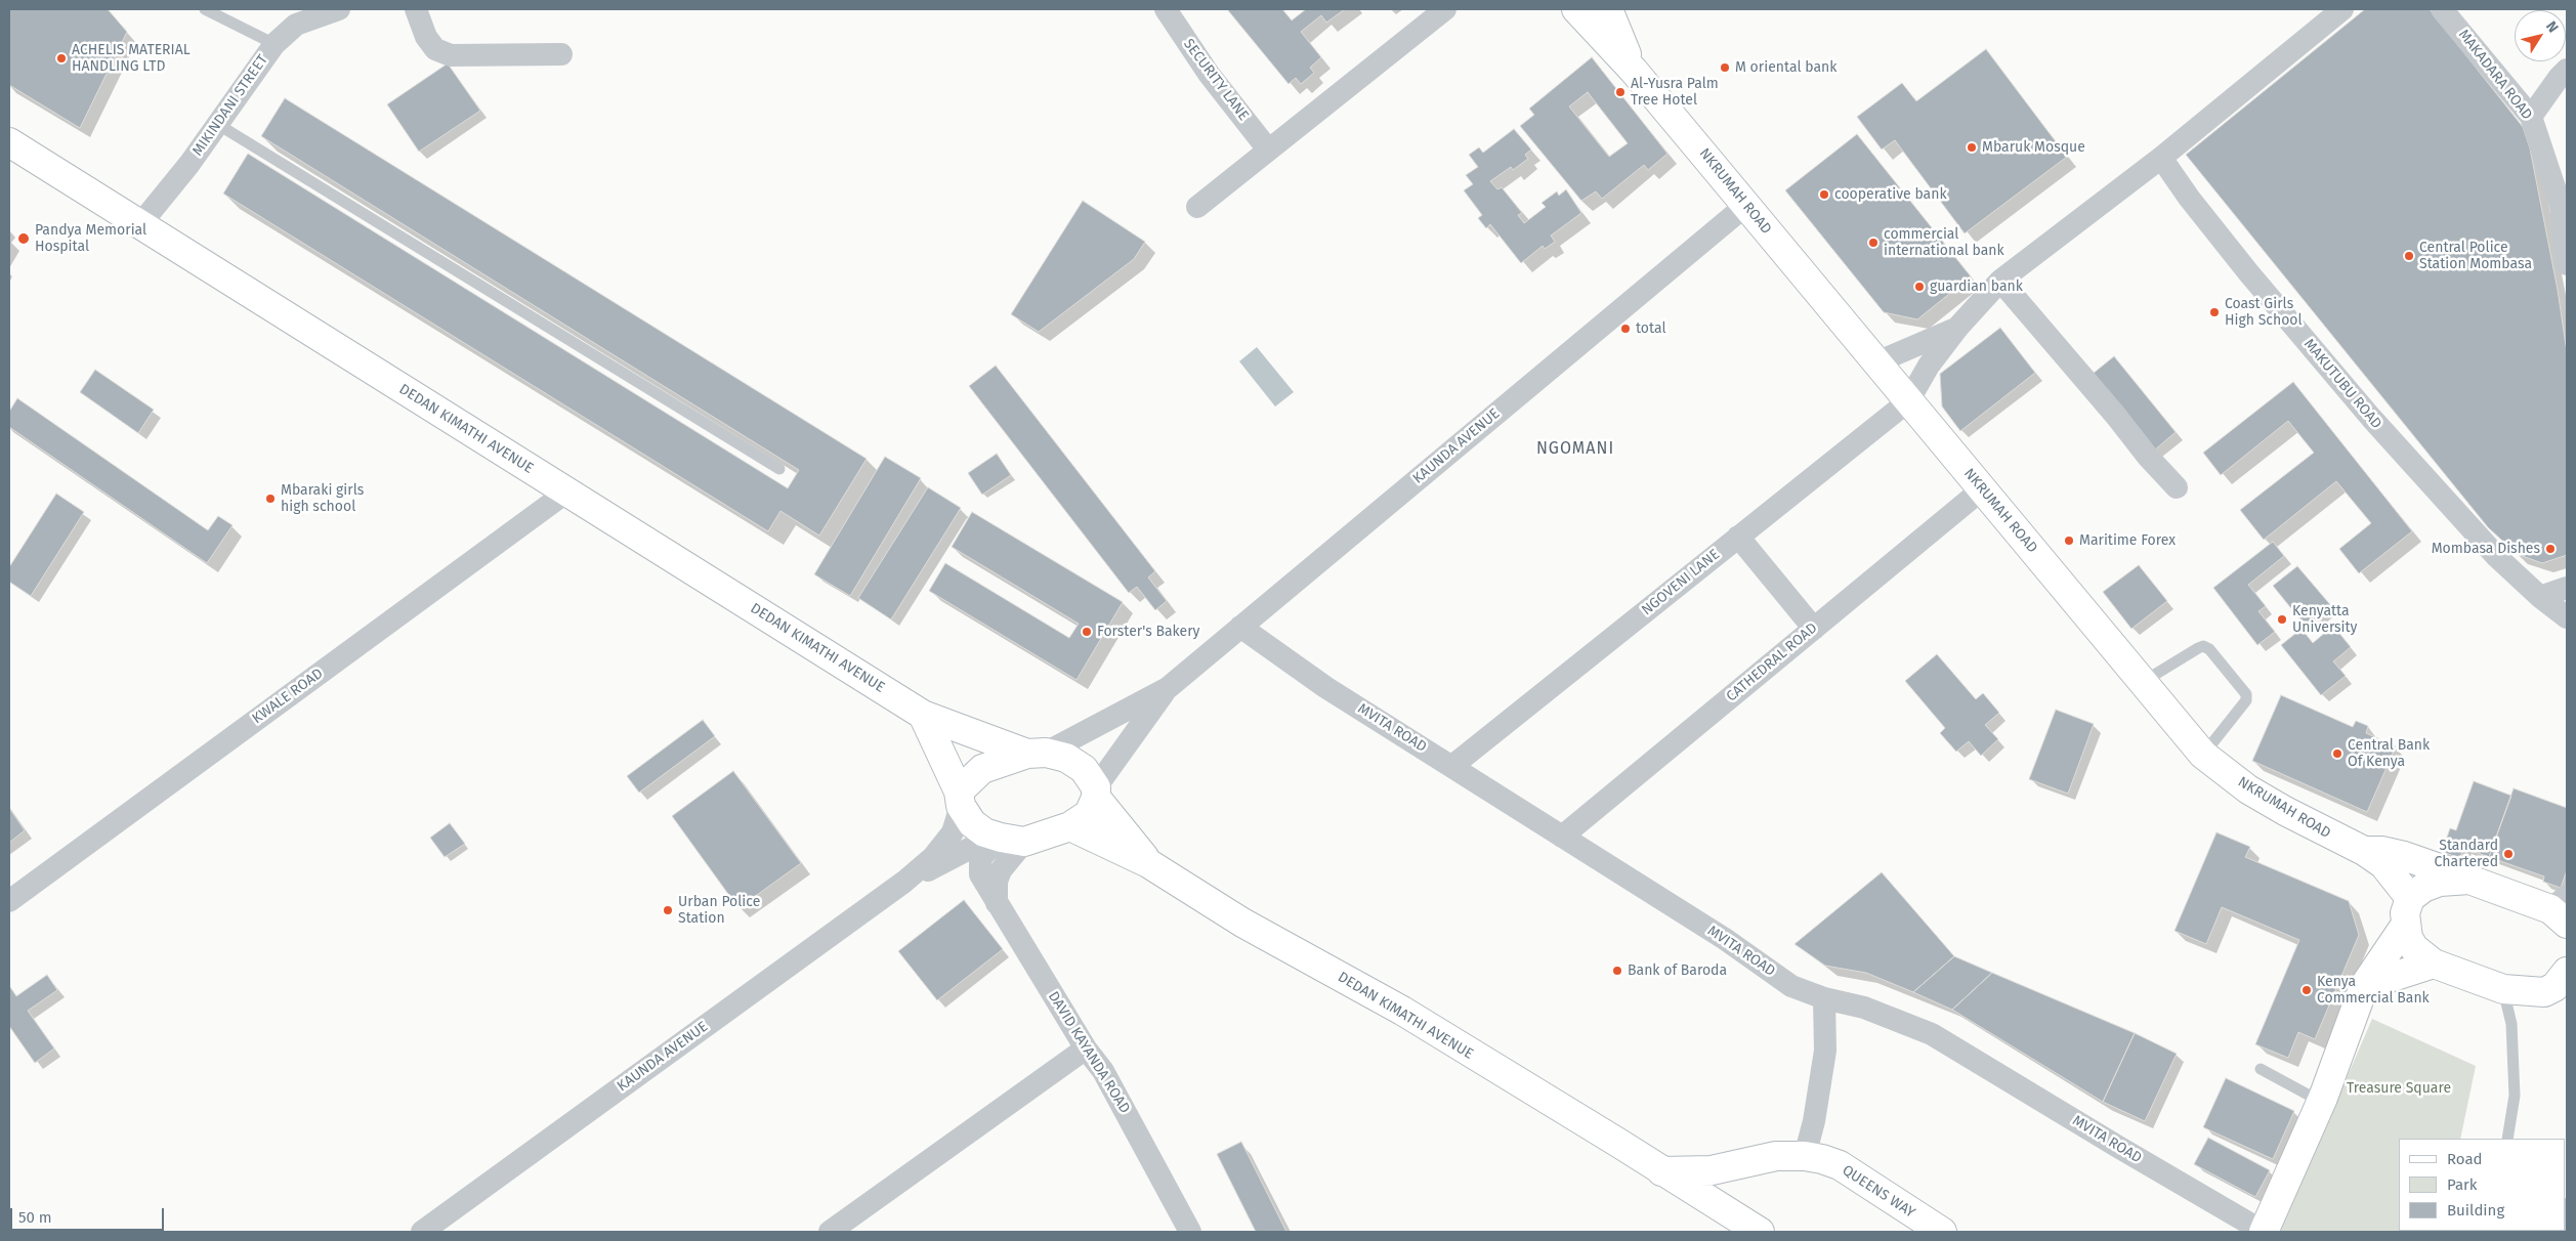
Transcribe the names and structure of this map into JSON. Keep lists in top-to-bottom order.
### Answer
{
  "streets": {
    "street": [
      "MAKADARA ROAD",
      "SECURITY LANE",
      "MIKINDANI STREET",
      "NKRUMAH ROAD",
      "MAKUTUBU ROAD",
      "DEDAN KIMATHI AVENUE",
      "KAUNDA AVENUE",
      "NGOVENI LANE",
      "CATHEDRAL ROAD",
      "KWALE ROAD",
      "MVITA ROAD",
      "DAVID KAYANDA ROAD",
      "QUEENS WAY"
    ]
  },
  "crossings": [
    ["MIKINDANI STREET", "DEDAN KIMATHI AVENUE"],
    ["NKRUMAH ROAD", "KAUNDA AVENUE"],
    ["NKRUMAH ROAD", "NGOVENI LANE"],
    ["NKRUMAH ROAD", "CATHEDRAL ROAD"],
    ["DEDAN KIMATHI AVENUE", "KWALE ROAD"],
    ["DEDAN KIMATHI AVENUE", "DAVID KAYANDA ROAD"],
    ["DEDAN KIMATHI AVENUE", "QUEENS WAY"],
    ["KAUNDA AVENUE", "MVITA ROAD"],
    ["NGOVENI LANE", "MVITA ROAD"],
    ["CATHEDRAL ROAD", "MVITA ROAD"]
  ],
  "districts": ["NGOMANI"],
  "parks": ["Treasure Square"],
  "places": [
    "ACHELIS MATERIAL HANDLING LTD",
    "M oriental bank",
    "Al-Yusra Palm Tree Hotel",
    "Mbaruk Mosque",
    "cooperative bank",
    "Pandya Memorial Hospital",
    "commercial international bank",
    "Central Police Station Mombasa",
    "guardian bank",
    "Coast Girls High School",
    "total",
    "Mbaraki girls high school",
    "Maritime Forex",
    "Mombasa Dishes",
    "Kenyatta University",
    "Forster's Bakery",
    "Central Bank Of Kenya",
    "Standard Chartered",
    "Urban Police Station",
    "Bank of Baroda",
    "Kenya Commercial Bank"
  ],
  "legend": ["Road", "Park", "Building"],
  "scale_bar": "50 m",
  "north": "top right"
}
